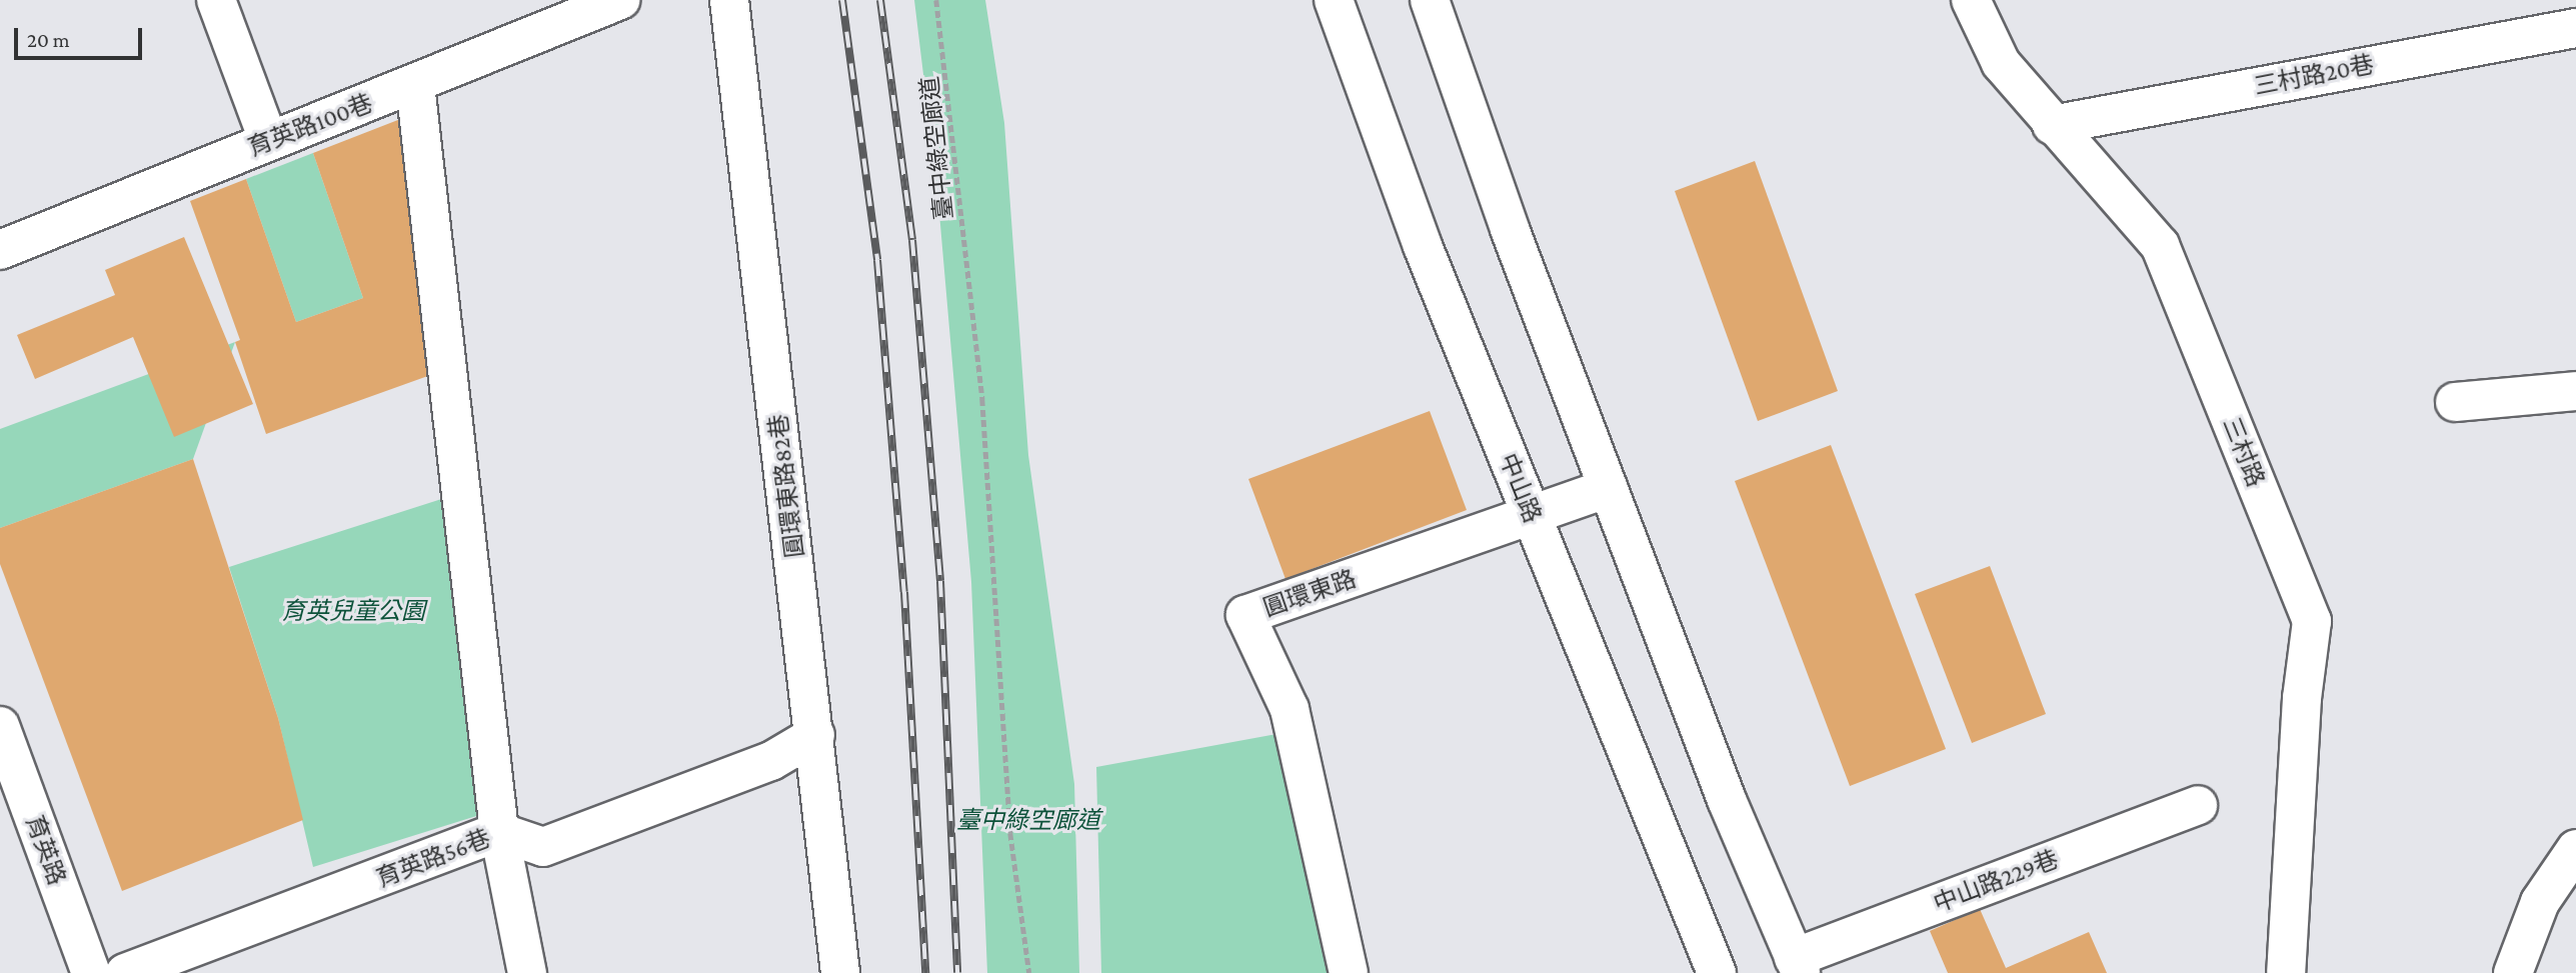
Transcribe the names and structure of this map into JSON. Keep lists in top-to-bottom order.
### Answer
{
  "streets": {
    "street": [
      "三村路20巷",
      "育英路100巷",
      "三村路",
      "圓環東路82巷",
      "中山路",
      "圓環東路",
      "育英路",
      "育英路56巷",
      "中山路229巷"
    ],
    "path": ["臺中綠空廊道"]
  },
  "crossings": [
    ["三村路20巷", "三村路"],
    ["圓環東路82巷", "育英路56巷"],
    ["中山路", "圓環東路"]
  ],
  "parks": ["育英兒童公園", "臺中綠空廊道"],
  "scale_bar": "20 m"
}
